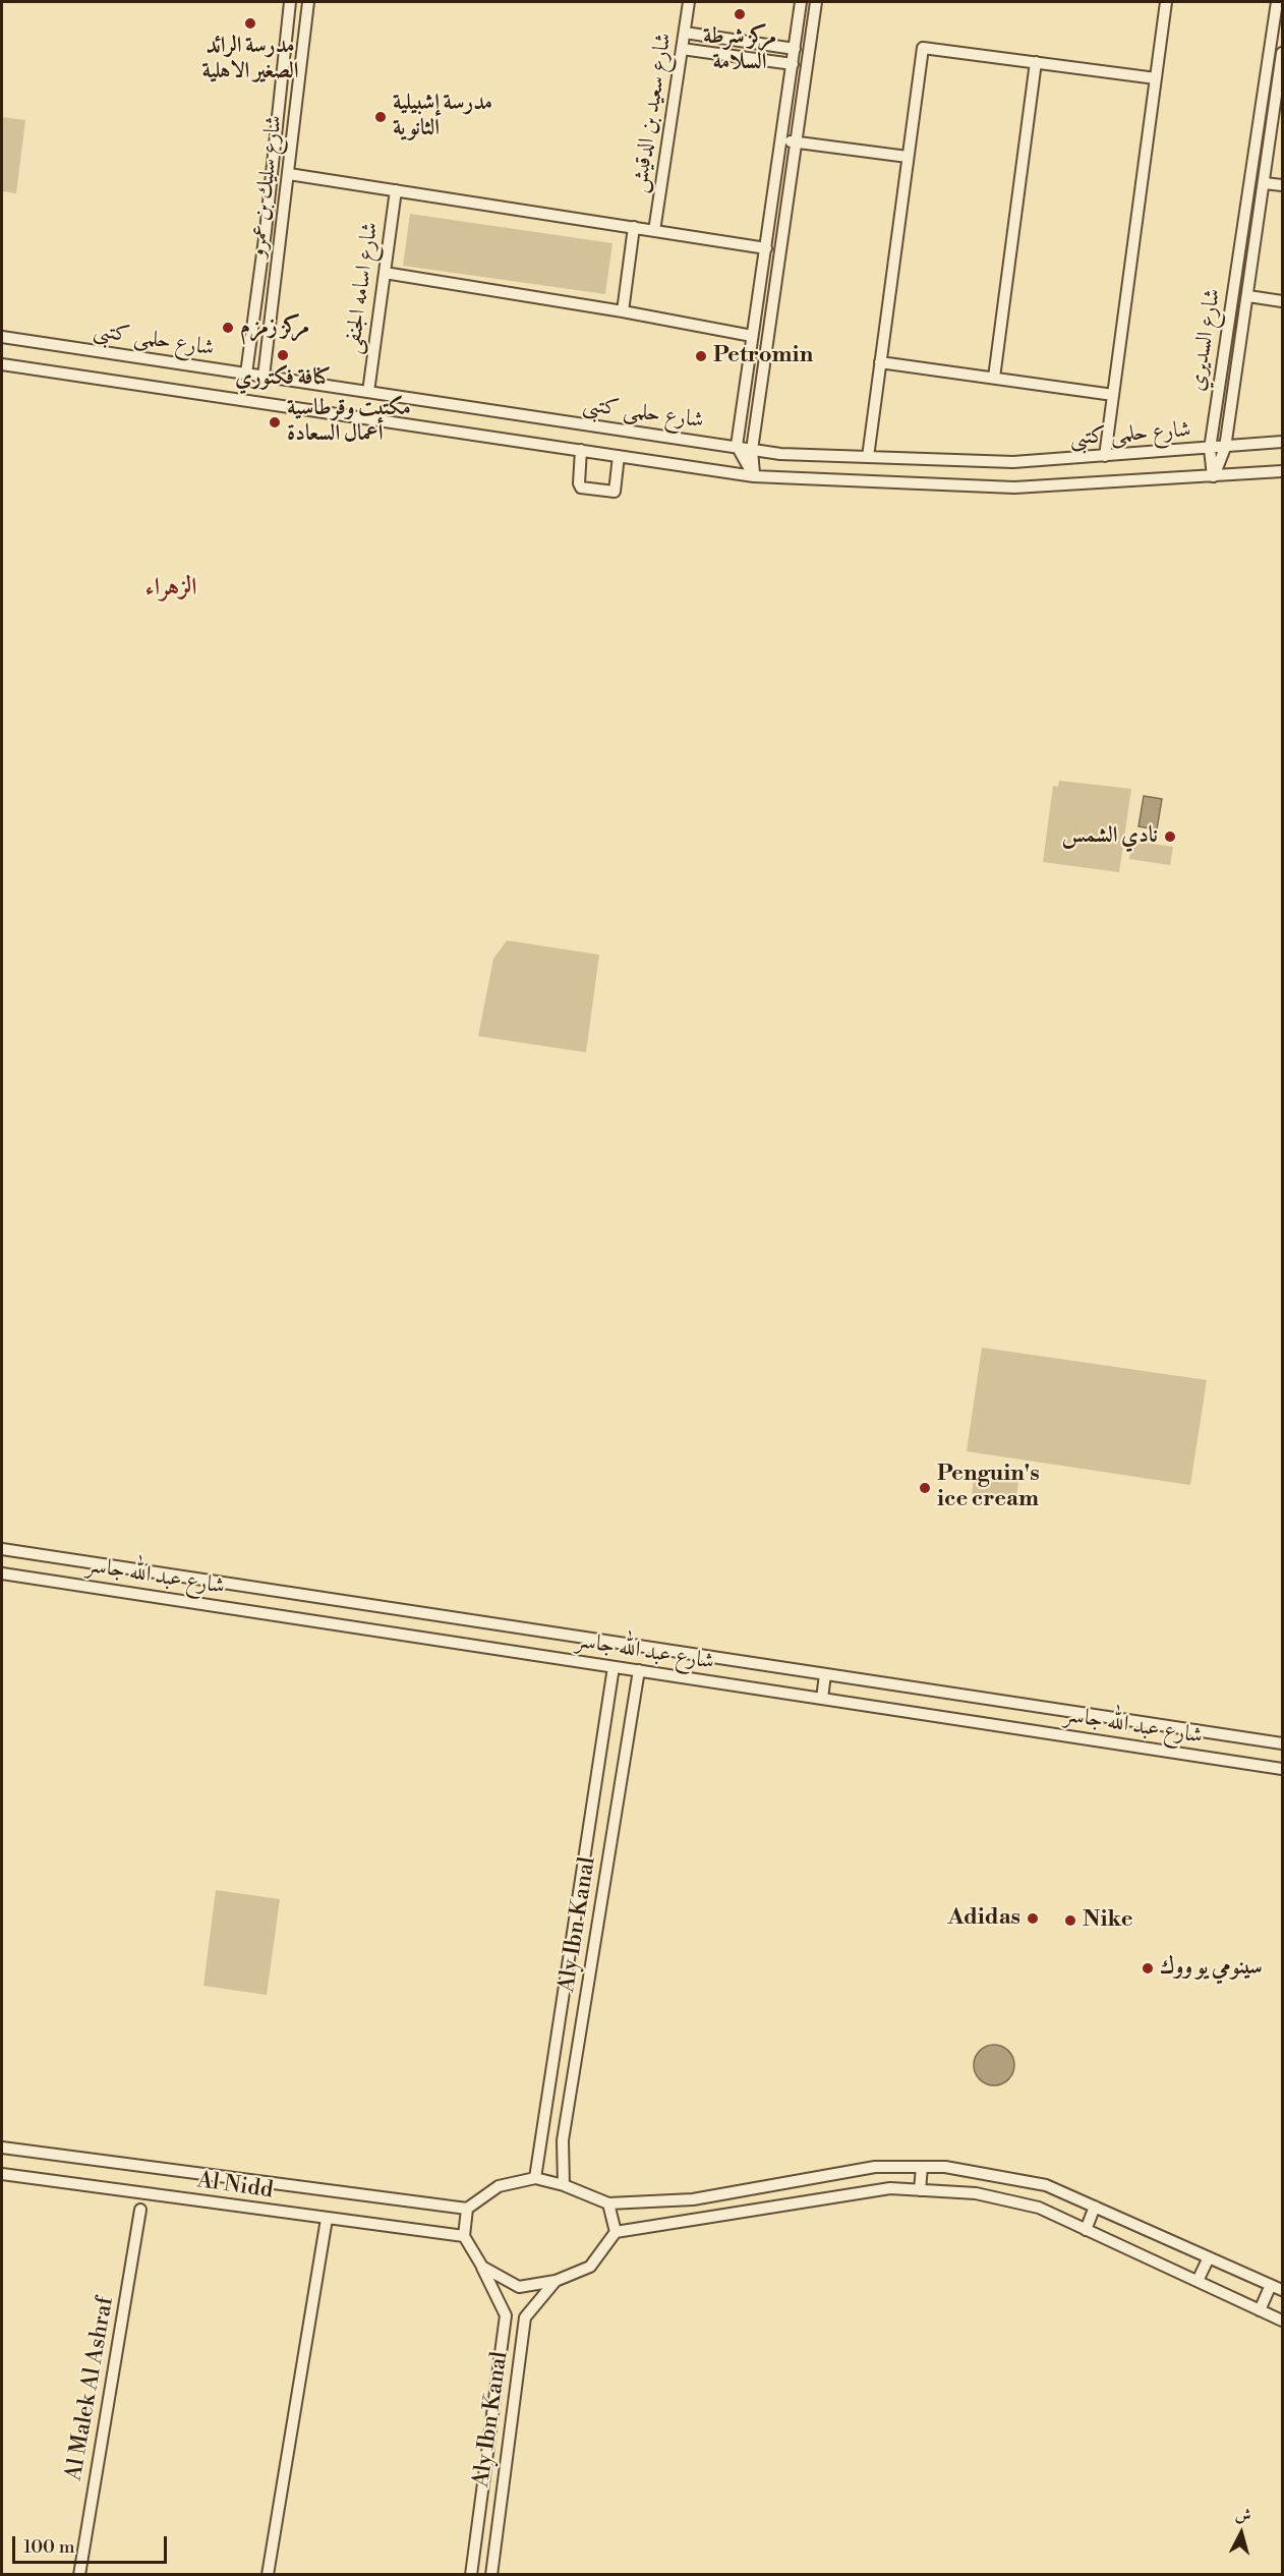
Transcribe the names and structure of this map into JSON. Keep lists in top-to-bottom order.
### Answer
{
  "streets": {
    "street": [
      "شارع سعيد بن الدقيش",
      "شارع سليك بن عمرو",
      "شارع اسامه الجنفى",
      "شارع حلمى كتبى",
      "شارع السديري",
      "شارع عبد الله جاسر",
      "Aly Ibn Kanal",
      "Al Nidd",
      "Al Malek Al Ashraf"
    ]
  },
  "crossings": [
    ["شارع سليك بن عمرو", "شارع حلمى كتبى"],
    ["شارع اسامه الجنفى", "شارع حلمى كتبى"],
    ["شارع حلمى كتبى", "شارع السديري"],
    ["شارع عبد الله جاسر", "Aly Ibn Kanal"],
    ["Aly Ibn Kanal", "Al Nidd"]
  ],
  "districts": ["الزهراء"],
  "places": [
    "مركز شرطة السلامة",
    "مدرسة الرائد الصغير الاهلية",
    "مدرسة إشبيلية الثانوية",
    "مركز زمزم",
    "كنافة فكتوري",
    "Petromin",
    "مكتبت وقرطاسية أعمال السعادة",
    "نادي الشمس",
    "Penguin's ice cream",
    "Adidas",
    "Nike",
    "سينومي يو ووك"
  ],
  "scale_bar": "100 m",
  "north": "top"
}
